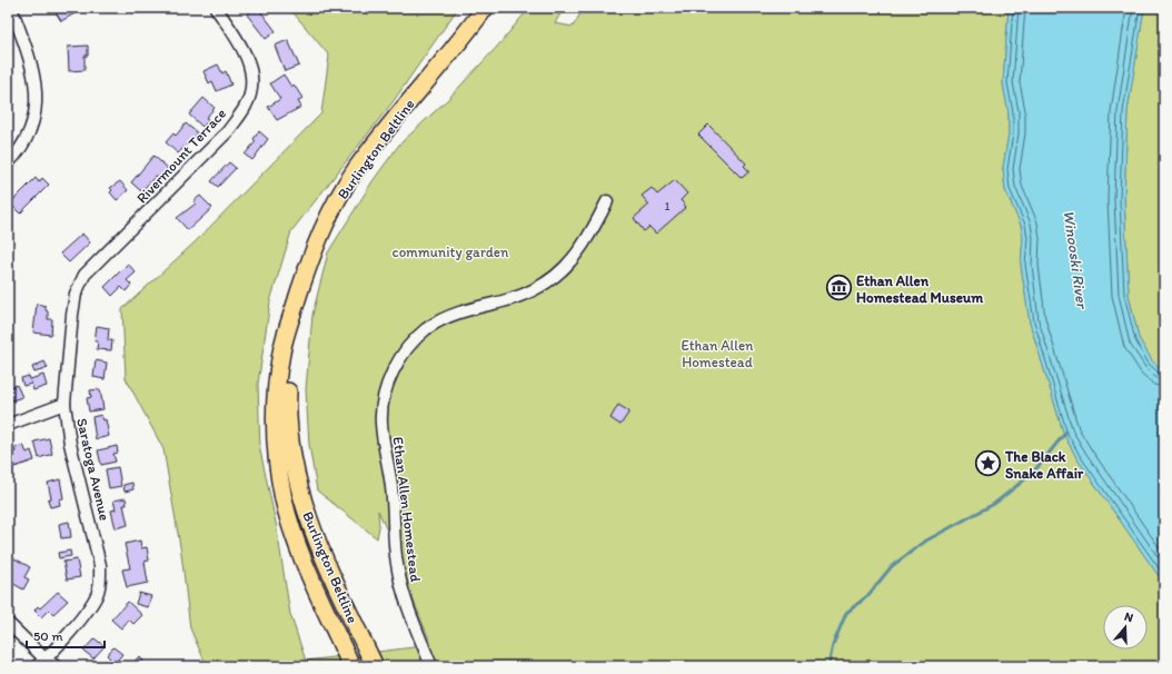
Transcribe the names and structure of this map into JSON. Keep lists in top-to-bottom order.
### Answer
{
  "streets": {
    "main road": ["Burlington Beltline"],
    "street": ["Rivermount Terrace", "Saratoga Avenue", "Ethan Allen Homestead"]
  },
  "crossings": [
    ["Rivermount Terrace", "Saratoga Avenue"]
  ],
  "water": ["Winooski River"],
  "parks": ["community garden", "Ethan Allen Homestead"],
  "places": {
    "museum": ["Ethan Allen Homestead Museum"],
    "place": ["The Black Snake Affair"]
  },
  "house_numbers": ["1"],
  "scale_bar": "50 m",
  "north": "top"
}
